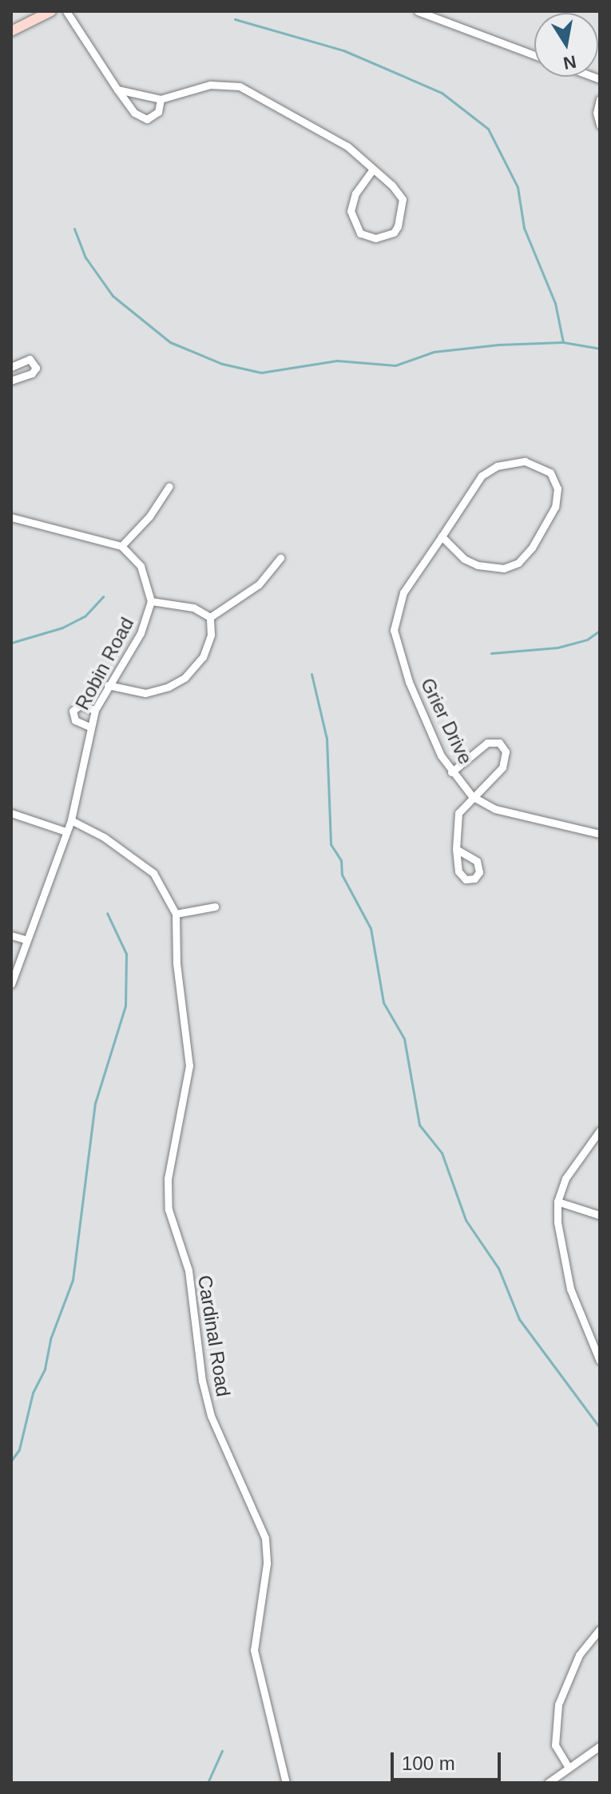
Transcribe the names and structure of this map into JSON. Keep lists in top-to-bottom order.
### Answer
{
  "streets": {
    "street": ["Robin Road", "Grier Drive", "Cardinal Road"]
  },
  "crossings": [
    ["Robin Road", "Cardinal Road"]
  ],
  "scale_bar": "100 m",
  "north": "bottom"
}
